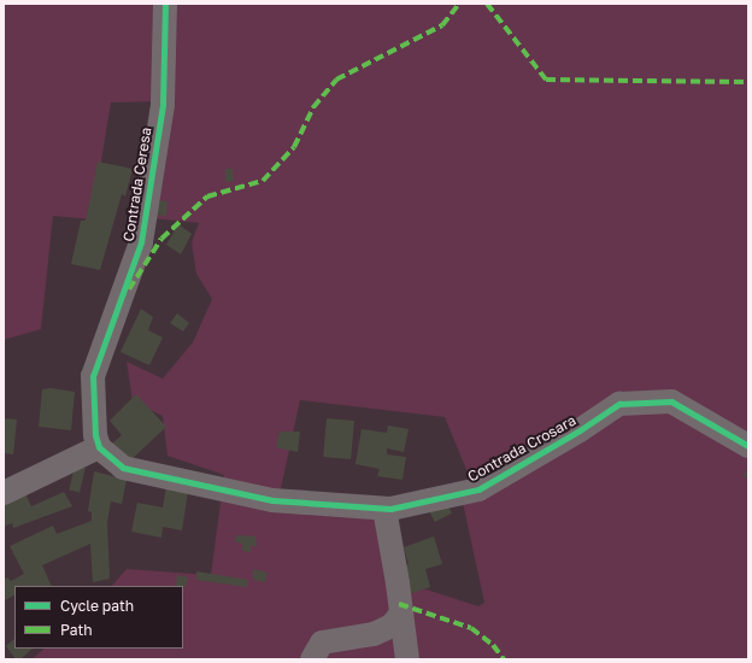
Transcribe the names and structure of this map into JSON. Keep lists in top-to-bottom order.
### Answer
{
  "streets": {
    "street": ["Contrada Ceresa", "Contrada Crosara"]
  },
  "crossings": [
    ["Contrada Ceresa", "Contrada Crosara"]
  ],
  "legend": ["Cycle path", "Path"]
}
